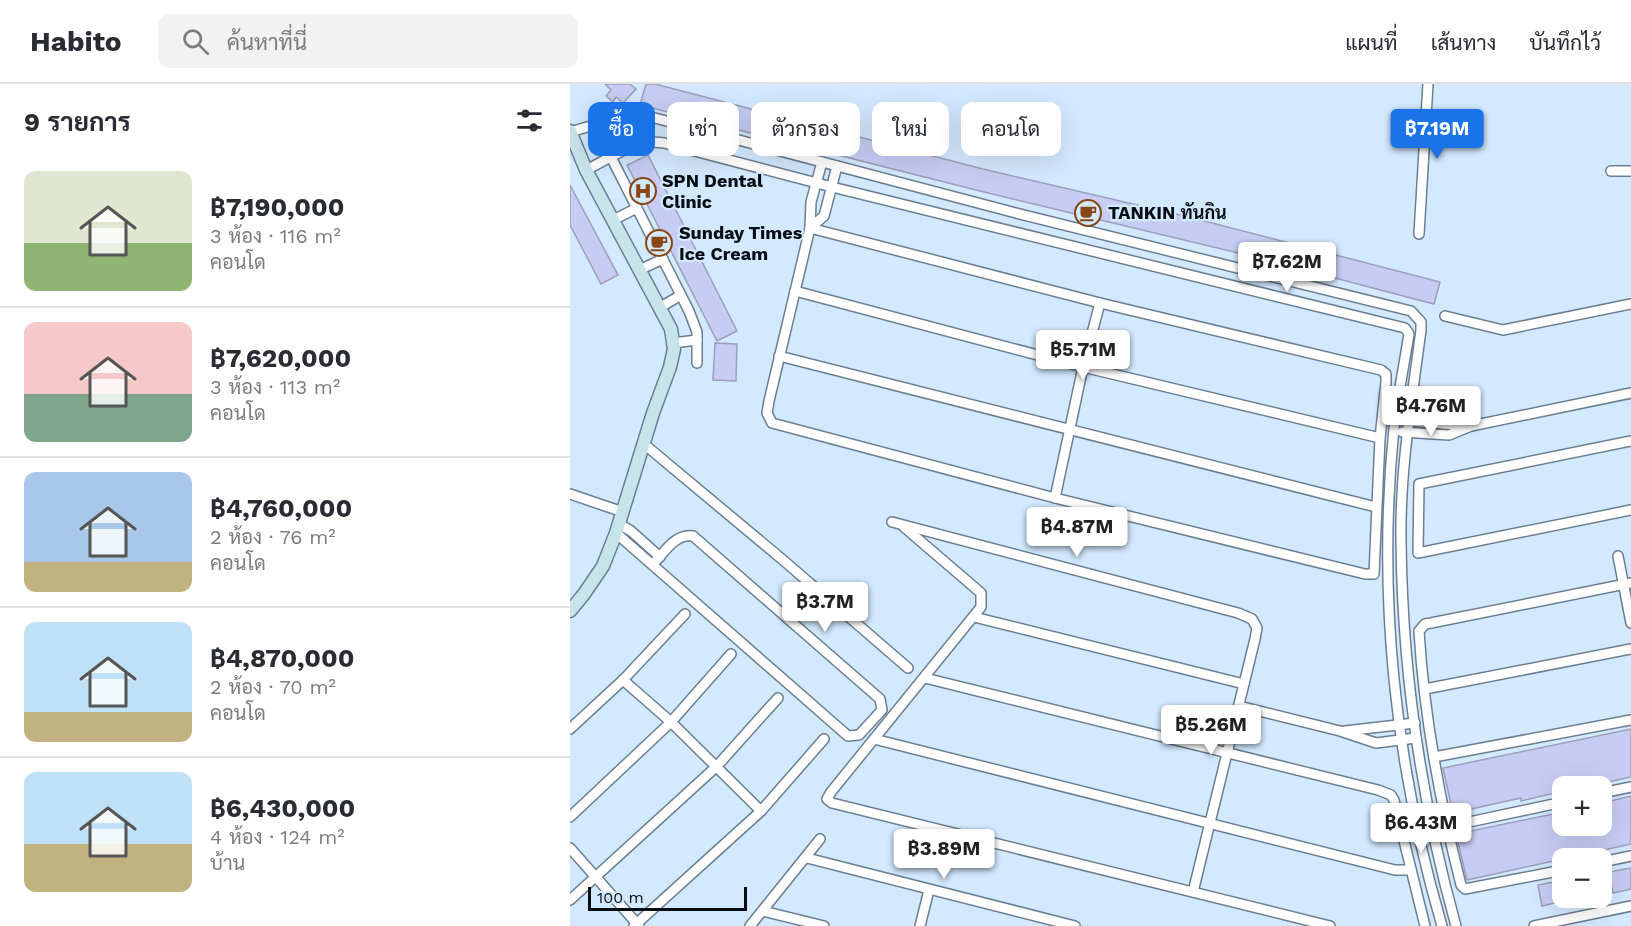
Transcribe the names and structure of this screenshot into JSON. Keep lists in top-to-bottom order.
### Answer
{
  "places": {
    "hospital": ["SPN Dental Clinic"],
    "cafe": ["TANKIN ทันกิน", "Sunday Times Ice Cream"]
  },
  "scale_bar": "100 m",
  "page": {
    "header": "Habito",
    "search": "ค้นหาที่นี่",
    "nav": ["แผนที่", "เส้นทาง", "บันทึกไว้"],
    "heading": "9 รายการ",
    "chip": [
      "ซื้อ",
      "เช่า",
      "ตัวกรอง",
      "ใหม่",
      "คอนโด"
    ],
    "price": [
      "฿7.19M",
      "฿7.62M",
      "฿5.71M",
      "฿4.76M",
      "฿4.87M",
      "฿3.7M",
      "฿5.26M",
      "฿6.43M",
      "฿3.89M"
    ],
    "list": [
      {
        "name": "฿7,190,000",
        "note": "3 ห้อง · 116 m² · คอนโด"
      },
      {
        "name": "฿7,620,000",
        "note": "3 ห้อง · 113 m² · คอนโด"
      },
      {
        "name": "฿4,760,000",
        "note": "2 ห้อง · 76 m² · คอนโด"
      },
      {
        "name": "฿4,870,000",
        "note": "2 ห้อง · 70 m² · คอนโด"
      },
      {
        "name": "฿6,430,000",
        "note": "4 ห้อง · 124 m² · บ้าน"
      }
    ],
    "map_buttons": ["+", "−"],
    "scale": "100 m"
  }
}
